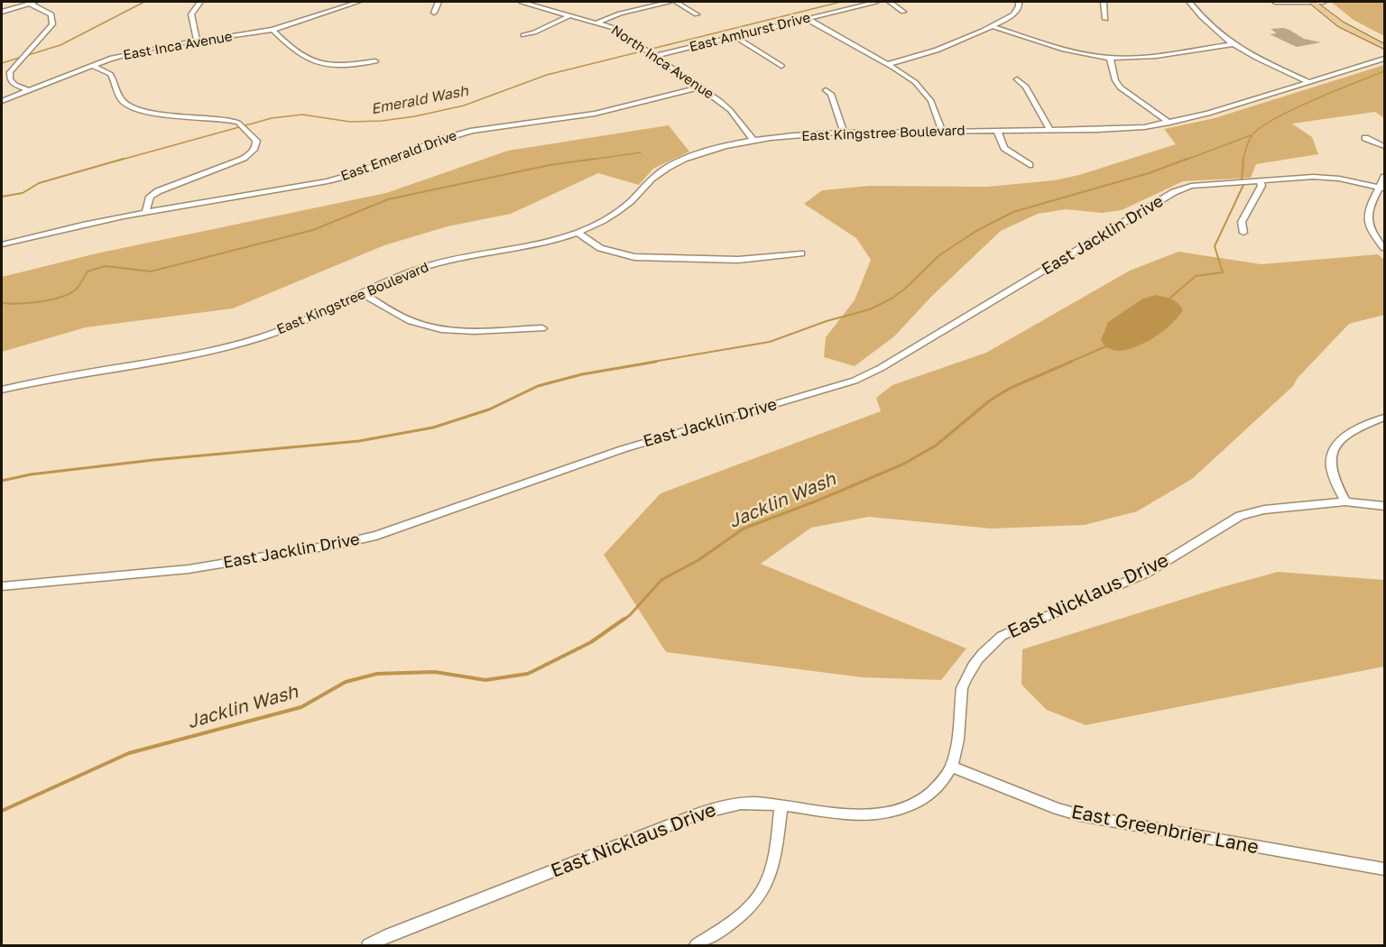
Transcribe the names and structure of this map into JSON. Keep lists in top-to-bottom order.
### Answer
{
  "streets": {
    "street": [
      "East Amhurst Drive",
      "East Inca Avenue",
      "North Inca Avenue",
      "East Kingstree Boulevard",
      "East Emerald Drive",
      "East Jacklin Drive",
      "East Nicklaus Drive",
      "East Greenbrier Lane"
    ]
  },
  "crossings": [
    ["East Amhurst Drive", "North Inca Avenue"],
    ["North Inca Avenue", "East Kingstree Boulevard"],
    ["North Inca Avenue", "East Emerald Drive"],
    ["East Nicklaus Drive", "East Greenbrier Lane"]
  ],
  "water": ["Emerald Wash", "Jacklin Wash"]
}
